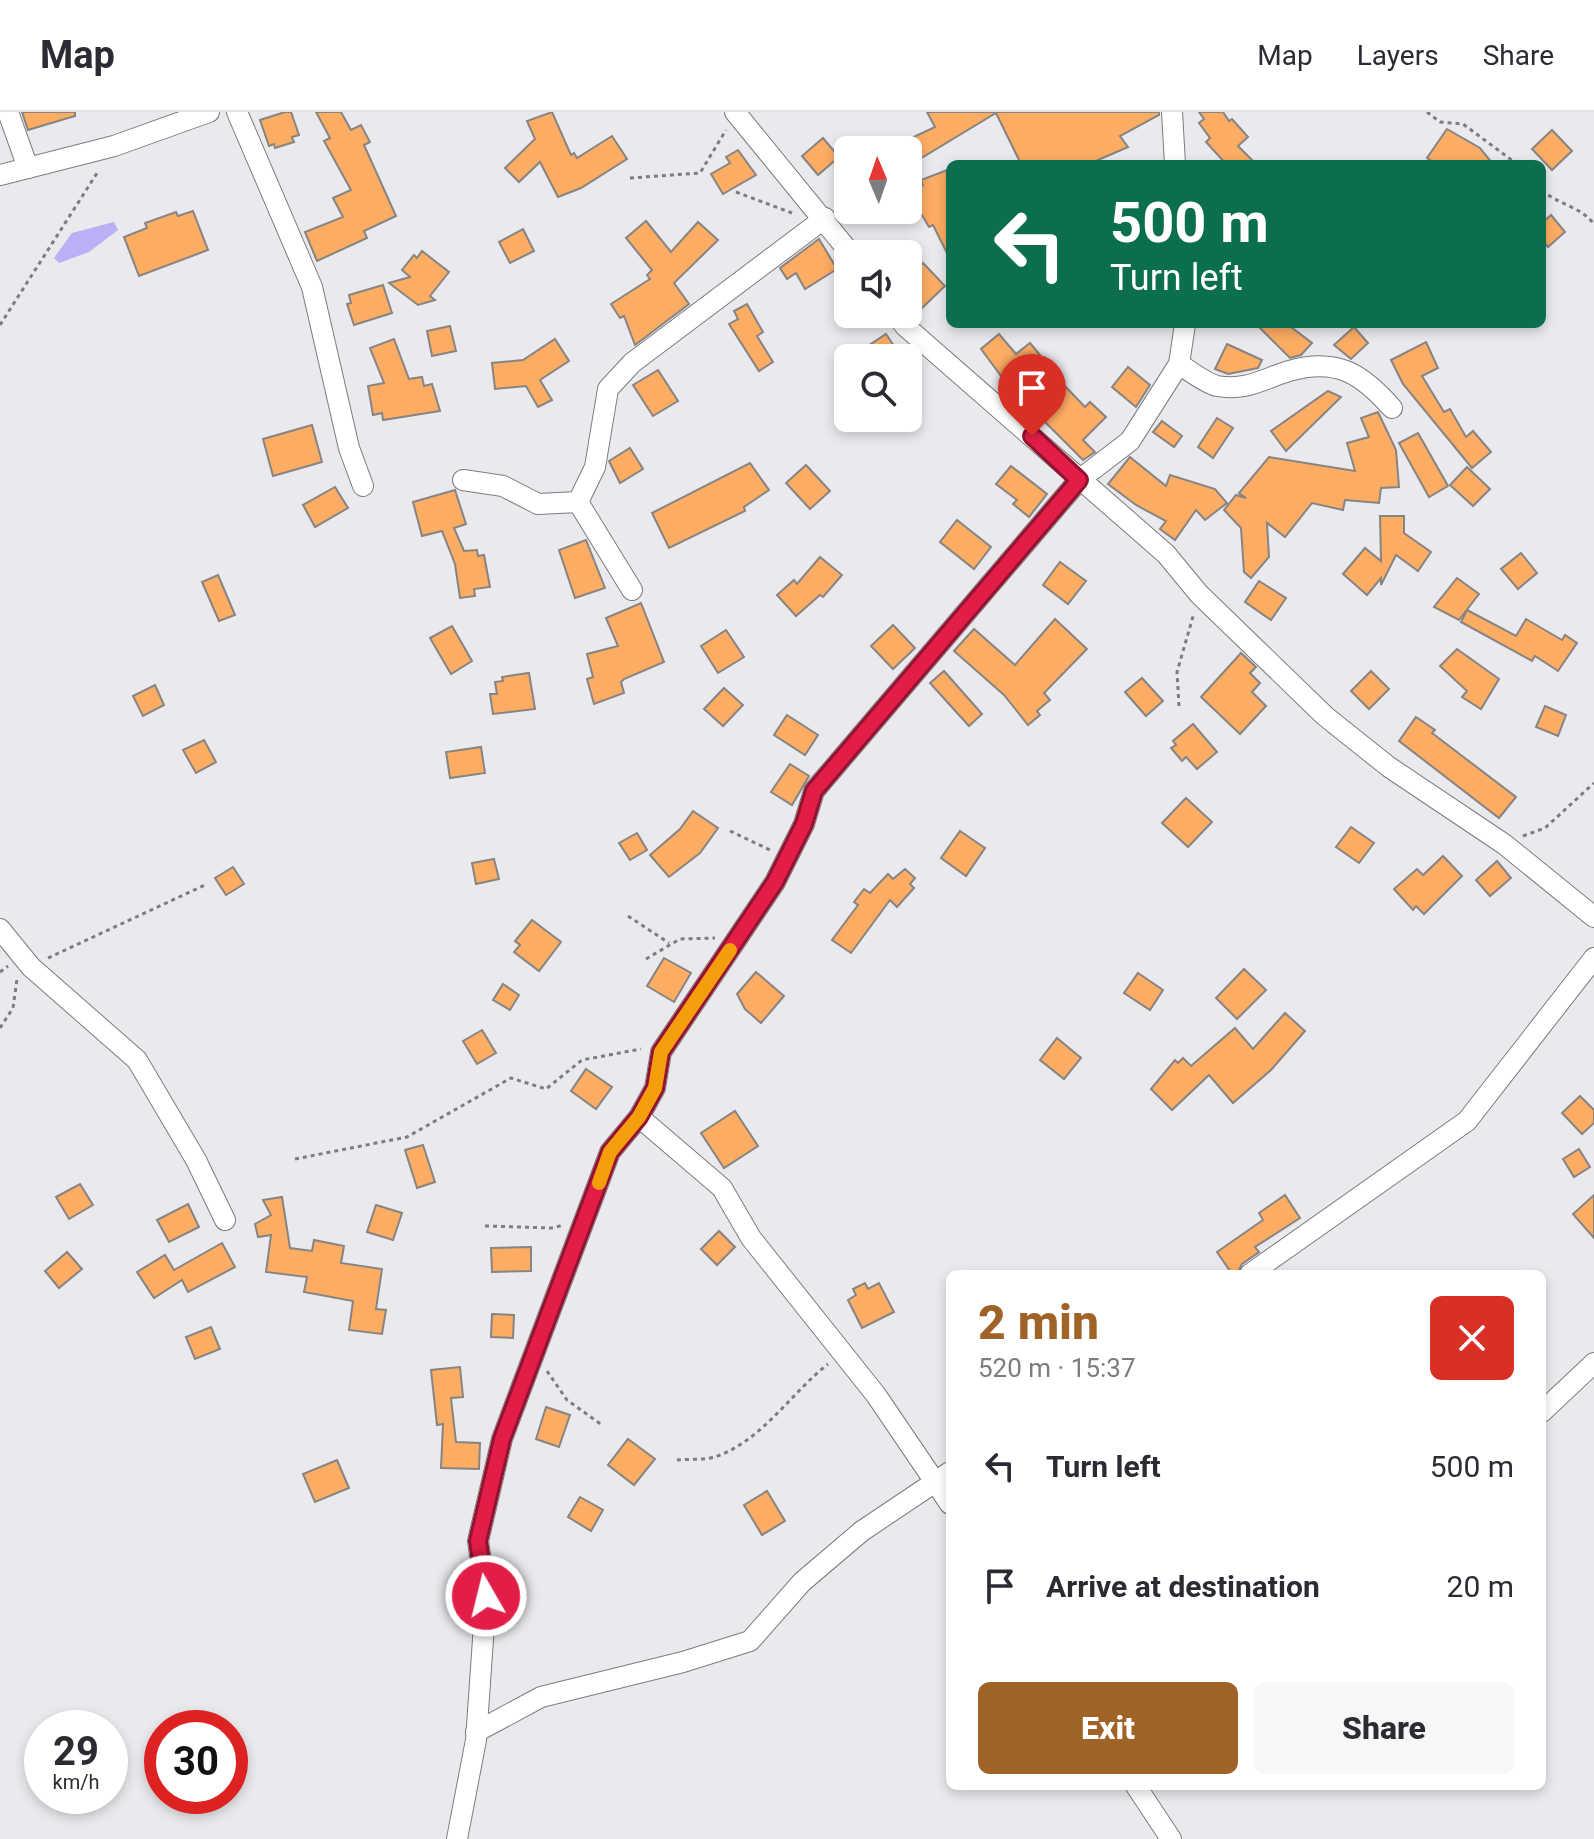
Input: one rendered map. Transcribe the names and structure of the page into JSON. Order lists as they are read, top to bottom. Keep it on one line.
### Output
{"north":"top","page":{"header":"Map","nav":["Map","Layers","Share"],"turn":["500 m","Turn left"],"heading":["2 min","520 m · 15:37"],"list":[{"name":"Turn left","value":"500 m"},{"name":"Arrive at destination","value":"20 m"}],"buttons":["Exit","Share"],"speed":"29 km/h","limit":"30"}}
